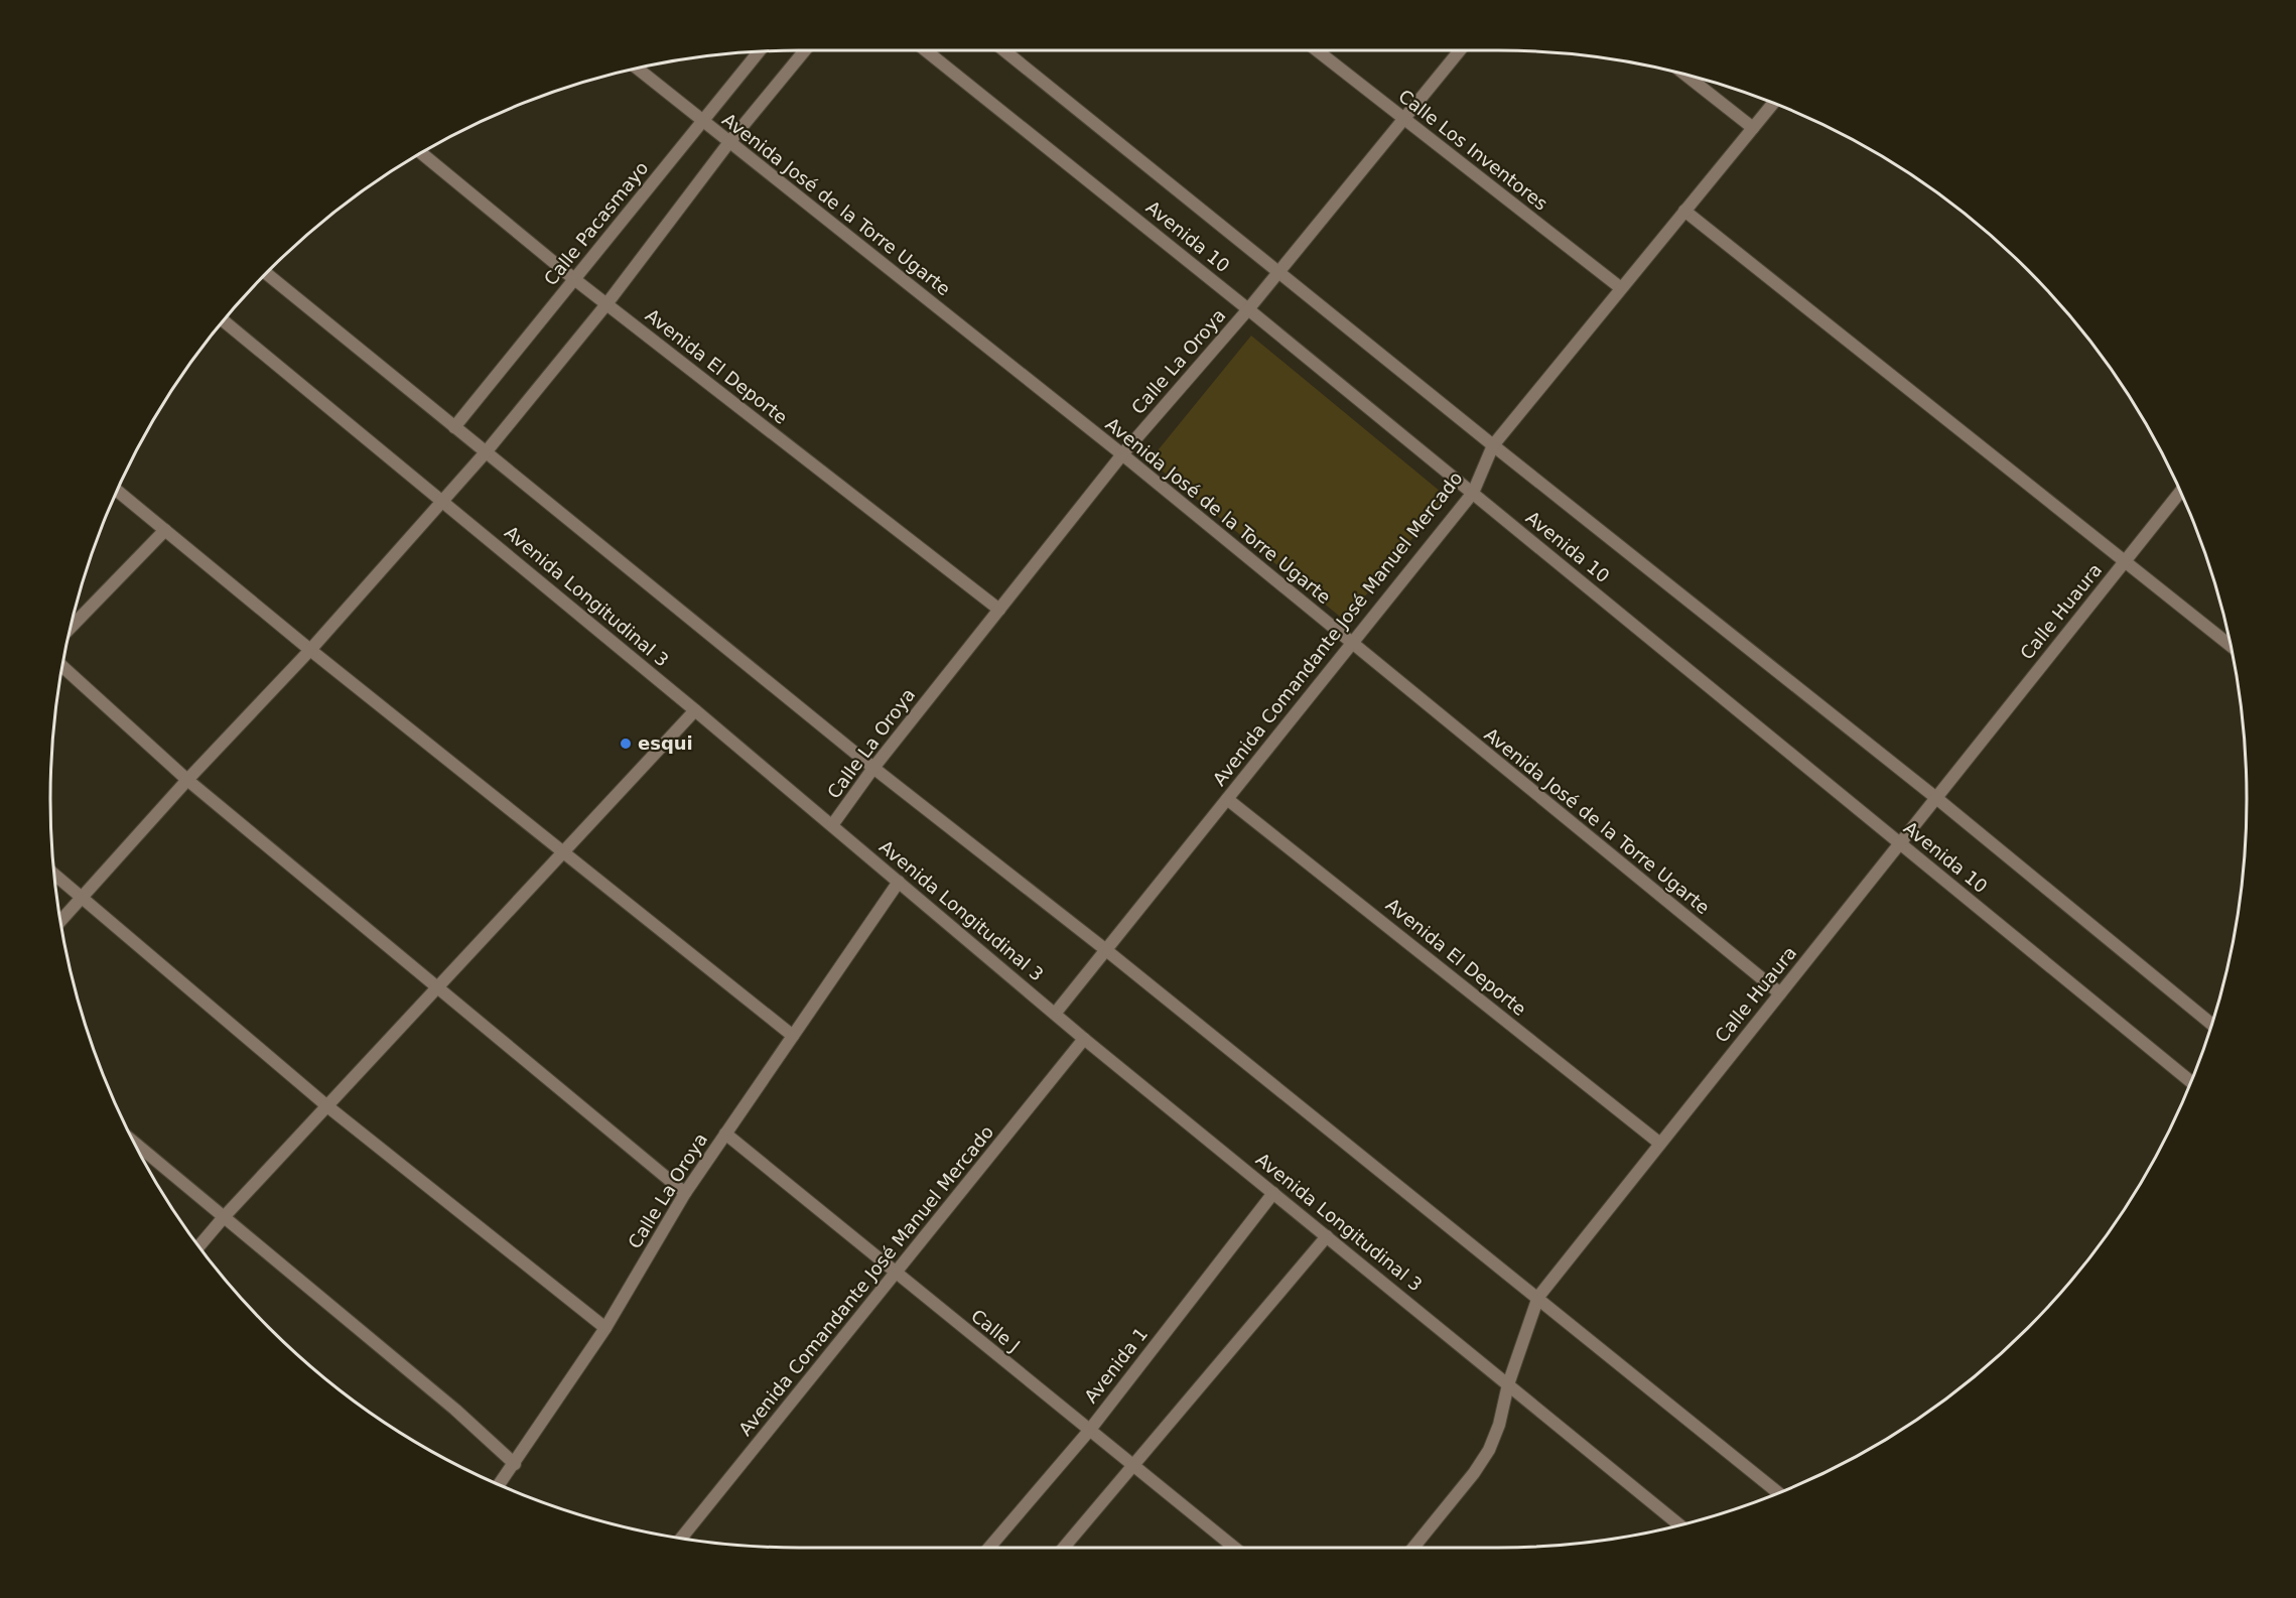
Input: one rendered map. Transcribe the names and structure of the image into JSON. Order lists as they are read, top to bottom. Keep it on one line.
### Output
{"streets":{"street":["Calle Los Inventores","Avenida José de la Torre Ugarte","Calle Pacasmayo","Avenida 10","Calle La Oroya","Avenida El Deporte","Avenida Longitudinal 3","Calle Huaura","Avenida Comandante José Manuel Mercado","Calle J","Avenida 1"]},"crossings":[["Calle Los Inventores","Calle La Oroya"],["Calle Los Inventores","Avenida Comandante José Manuel Mercado"],["Avenida José de la Torre Ugarte","Calle Pacasmayo"],["Avenida José de la Torre Ugarte","Calle La Oroya"],["Avenida José de la Torre Ugarte","Calle Huaura"],["Avenida José de la Torre Ugarte","Avenida Comandante José Manuel Mercado"],["Calle Pacasmayo","Avenida El Deporte"],["Avenida 10","Calle La Oroya"],["Avenida 10","Calle Huaura"],["Avenida 10","Avenida Comandante José Manuel Mercado"],["Calle La Oroya","Avenida El Deporte"],["Calle La Oroya","Avenida Longitudinal 3"],["Calle La Oroya","Calle J"],["Avenida El Deporte","Calle Huaura"],["Avenida El Deporte","Avenida Comandante José Manuel Mercado"],["Avenida Longitudinal 3","Calle Huaura"],["Avenida Longitudinal 3","Avenida Comandante José Manuel Mercado"],["Avenida Longitudinal 3","Avenida 1"],["Avenida Comandante José Manuel Mercado","Calle J"],["Calle J","Avenida 1"]],"places":["esqui"]}
